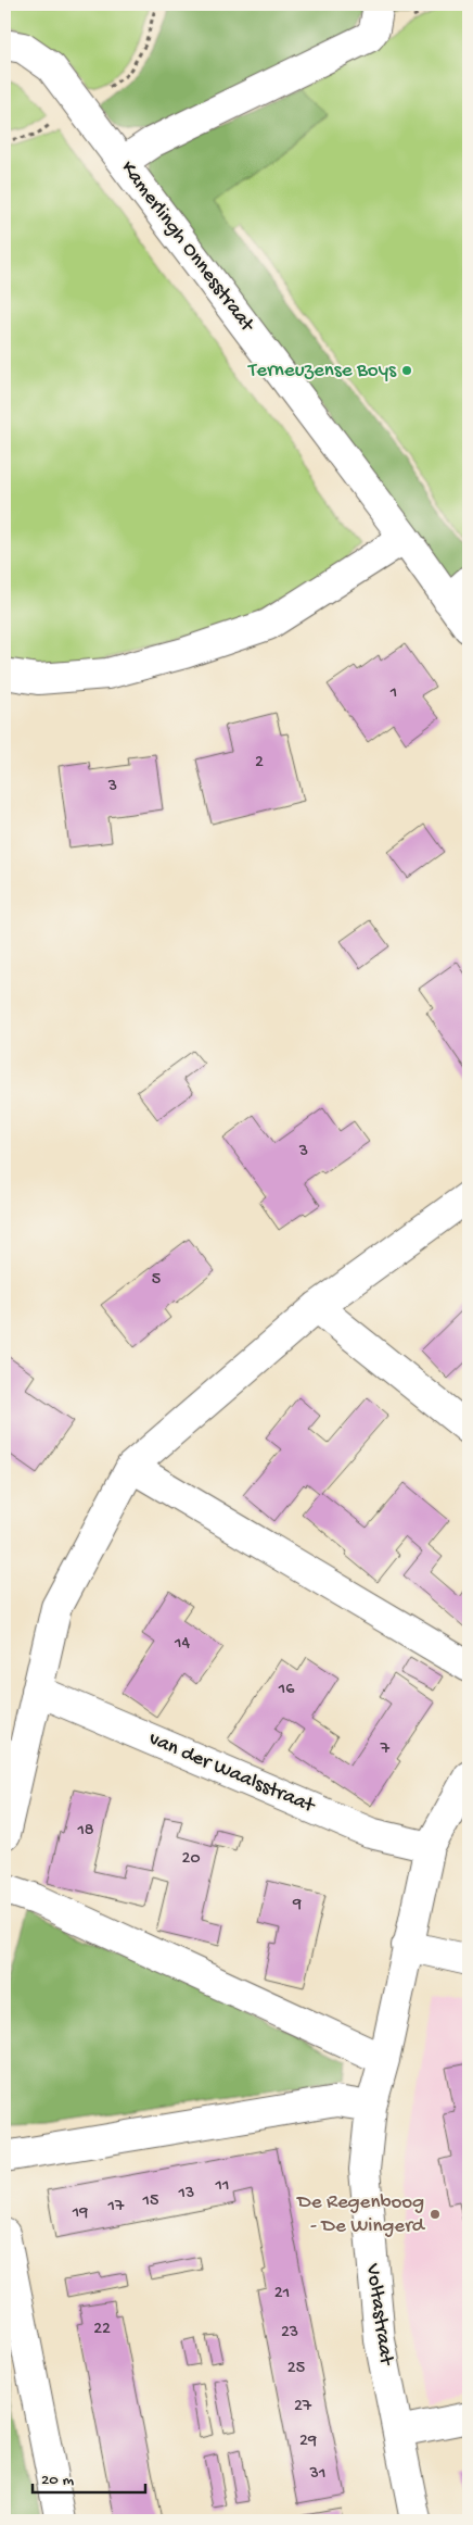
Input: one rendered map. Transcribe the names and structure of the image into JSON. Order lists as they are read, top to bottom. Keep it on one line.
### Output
{"streets":{"street":["Kamerlingh Onnesstraat","van der Waalsstraat","Voltastraat"]},"crossings":[["van der Waalsstraat","Voltastraat"]],"places":["Terneuzense Boys","De Regenboog - De Wingerd"],"house_numbers":["1","2","3","3","5","14","16","7","18","20","9","11","13","15","17","19","21","22","23","25","27","29","31"],"scale_bar":"20 m"}
